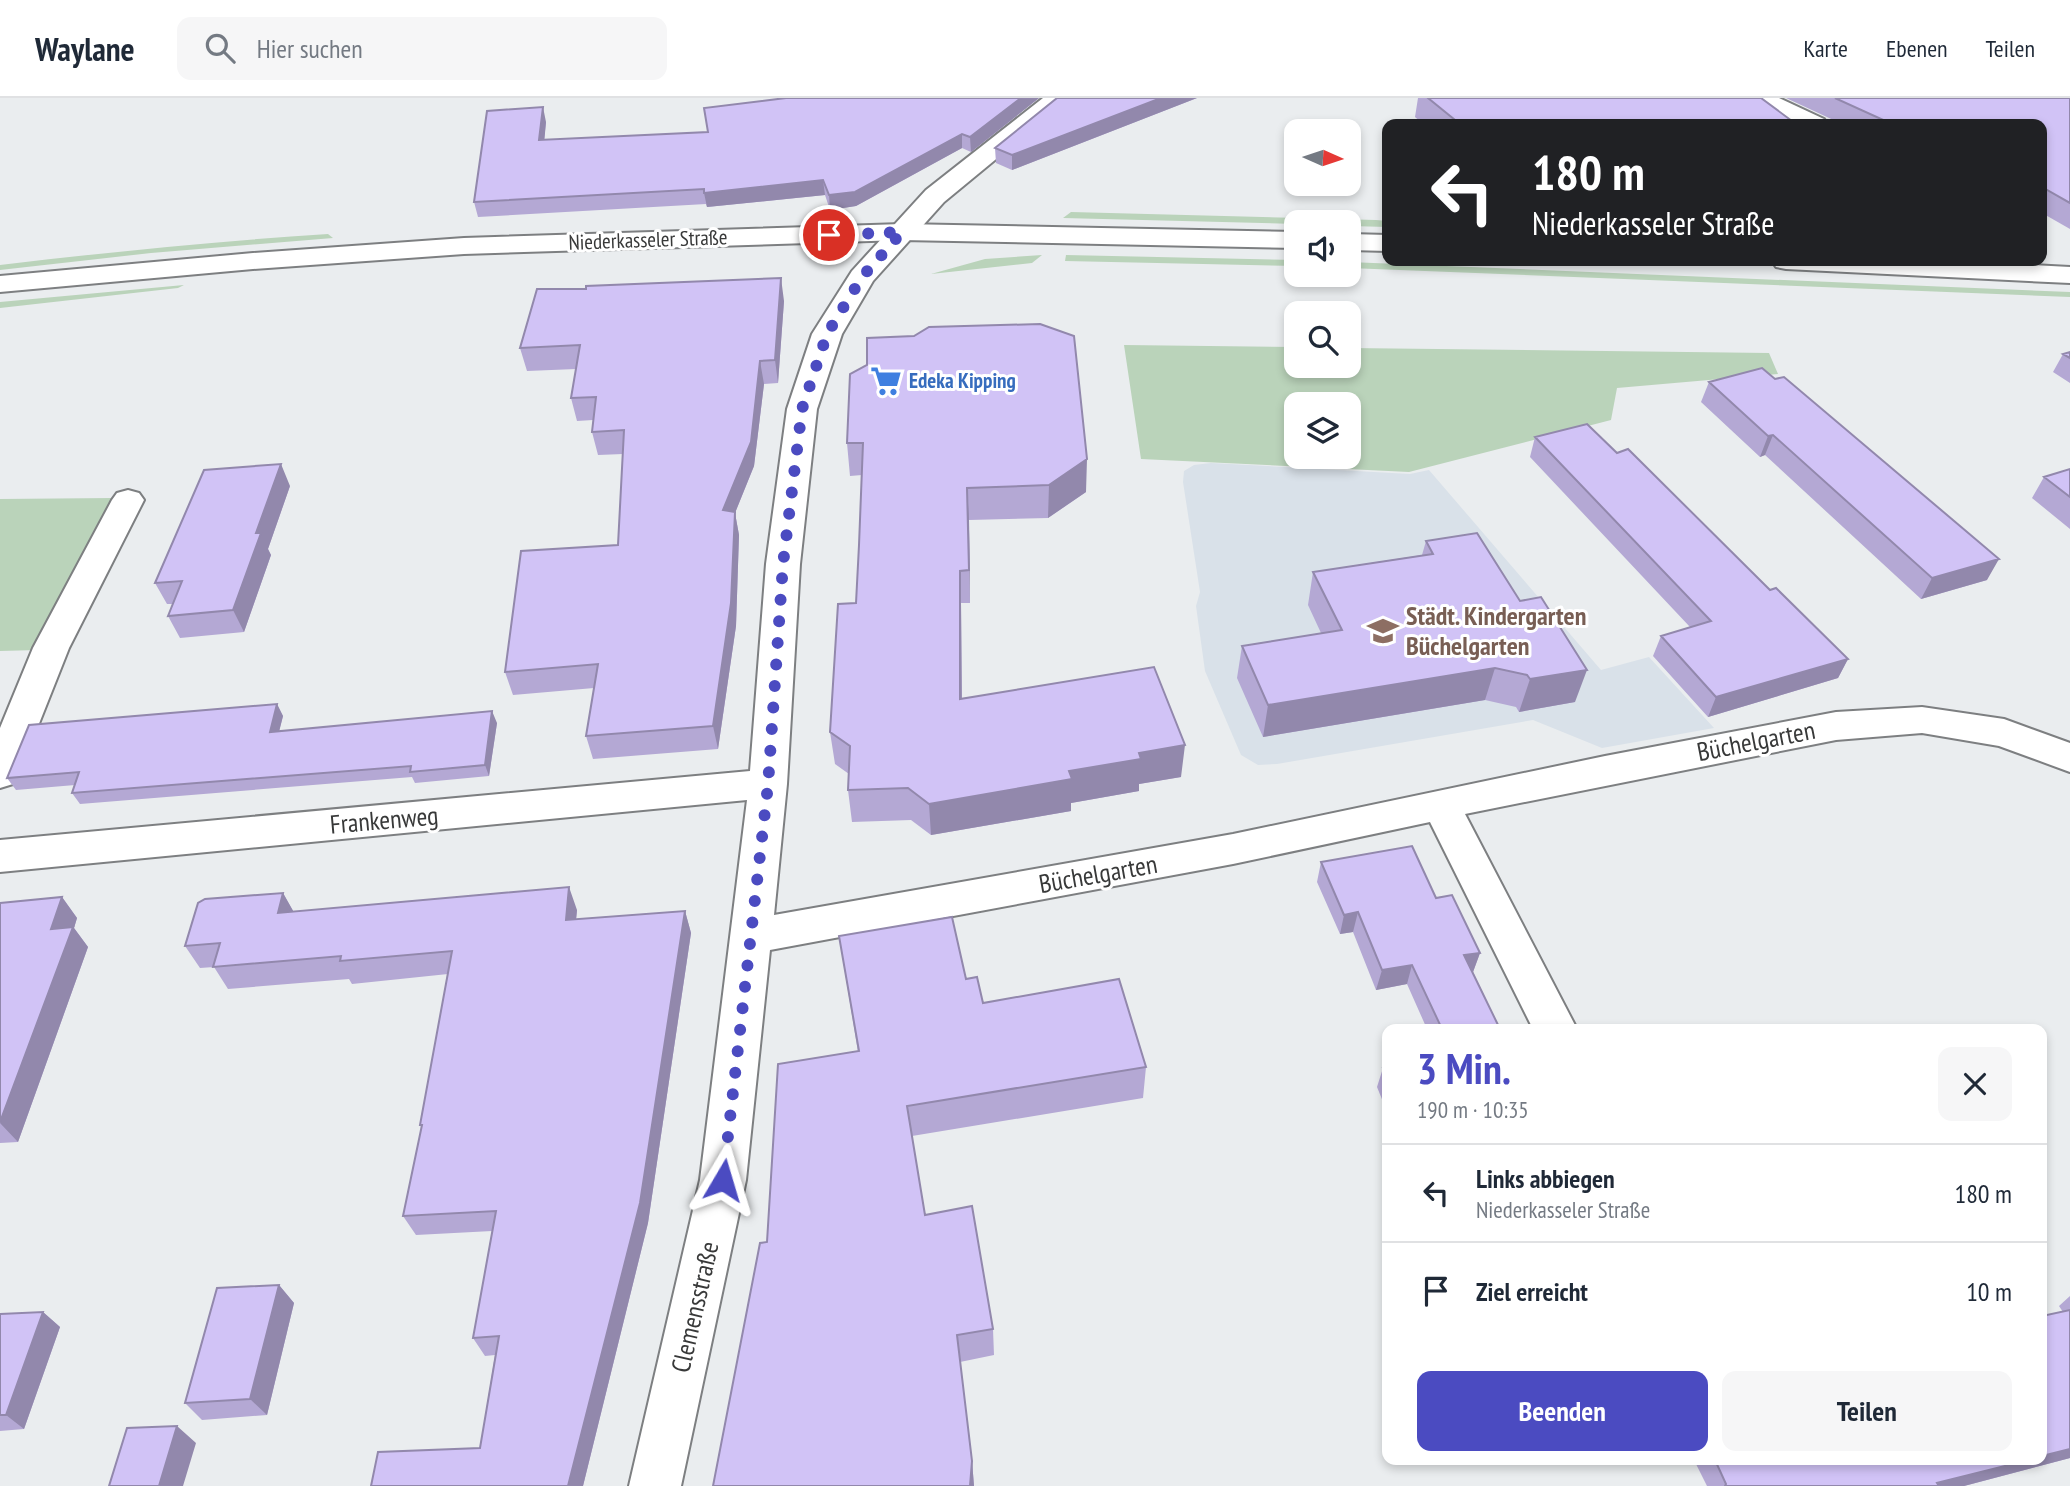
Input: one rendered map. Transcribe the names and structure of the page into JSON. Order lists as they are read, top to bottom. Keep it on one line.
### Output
{"streets":{"street":["Niederkasseler Straße","Büchelgarten","Frankenweg","Clemensstraße"]},"crossings":[["Niederkasseler Straße","Clemensstraße"],["Büchelgarten","Clemensstraße"],["Frankenweg","Clemensstraße"]],"places":{"supermarket":["Edeka Kipping"],"school or university":["Städt. Kindergarten Büchelgarten"]},"north":"right","page":{"header":"Waylane","search":"Hier suchen","nav":["Karte","Ebenen","Teilen"],"turn":["180 m","Niederkasseler Straße"],"heading":["3 Min.","190 m · 10:35"],"list":[{"name":"Links abbiegen","note":"Niederkasseler Straße","value":"180 m"},{"name":"Ziel erreicht","value":"10 m"}],"buttons":["Beenden","Teilen"]}}
